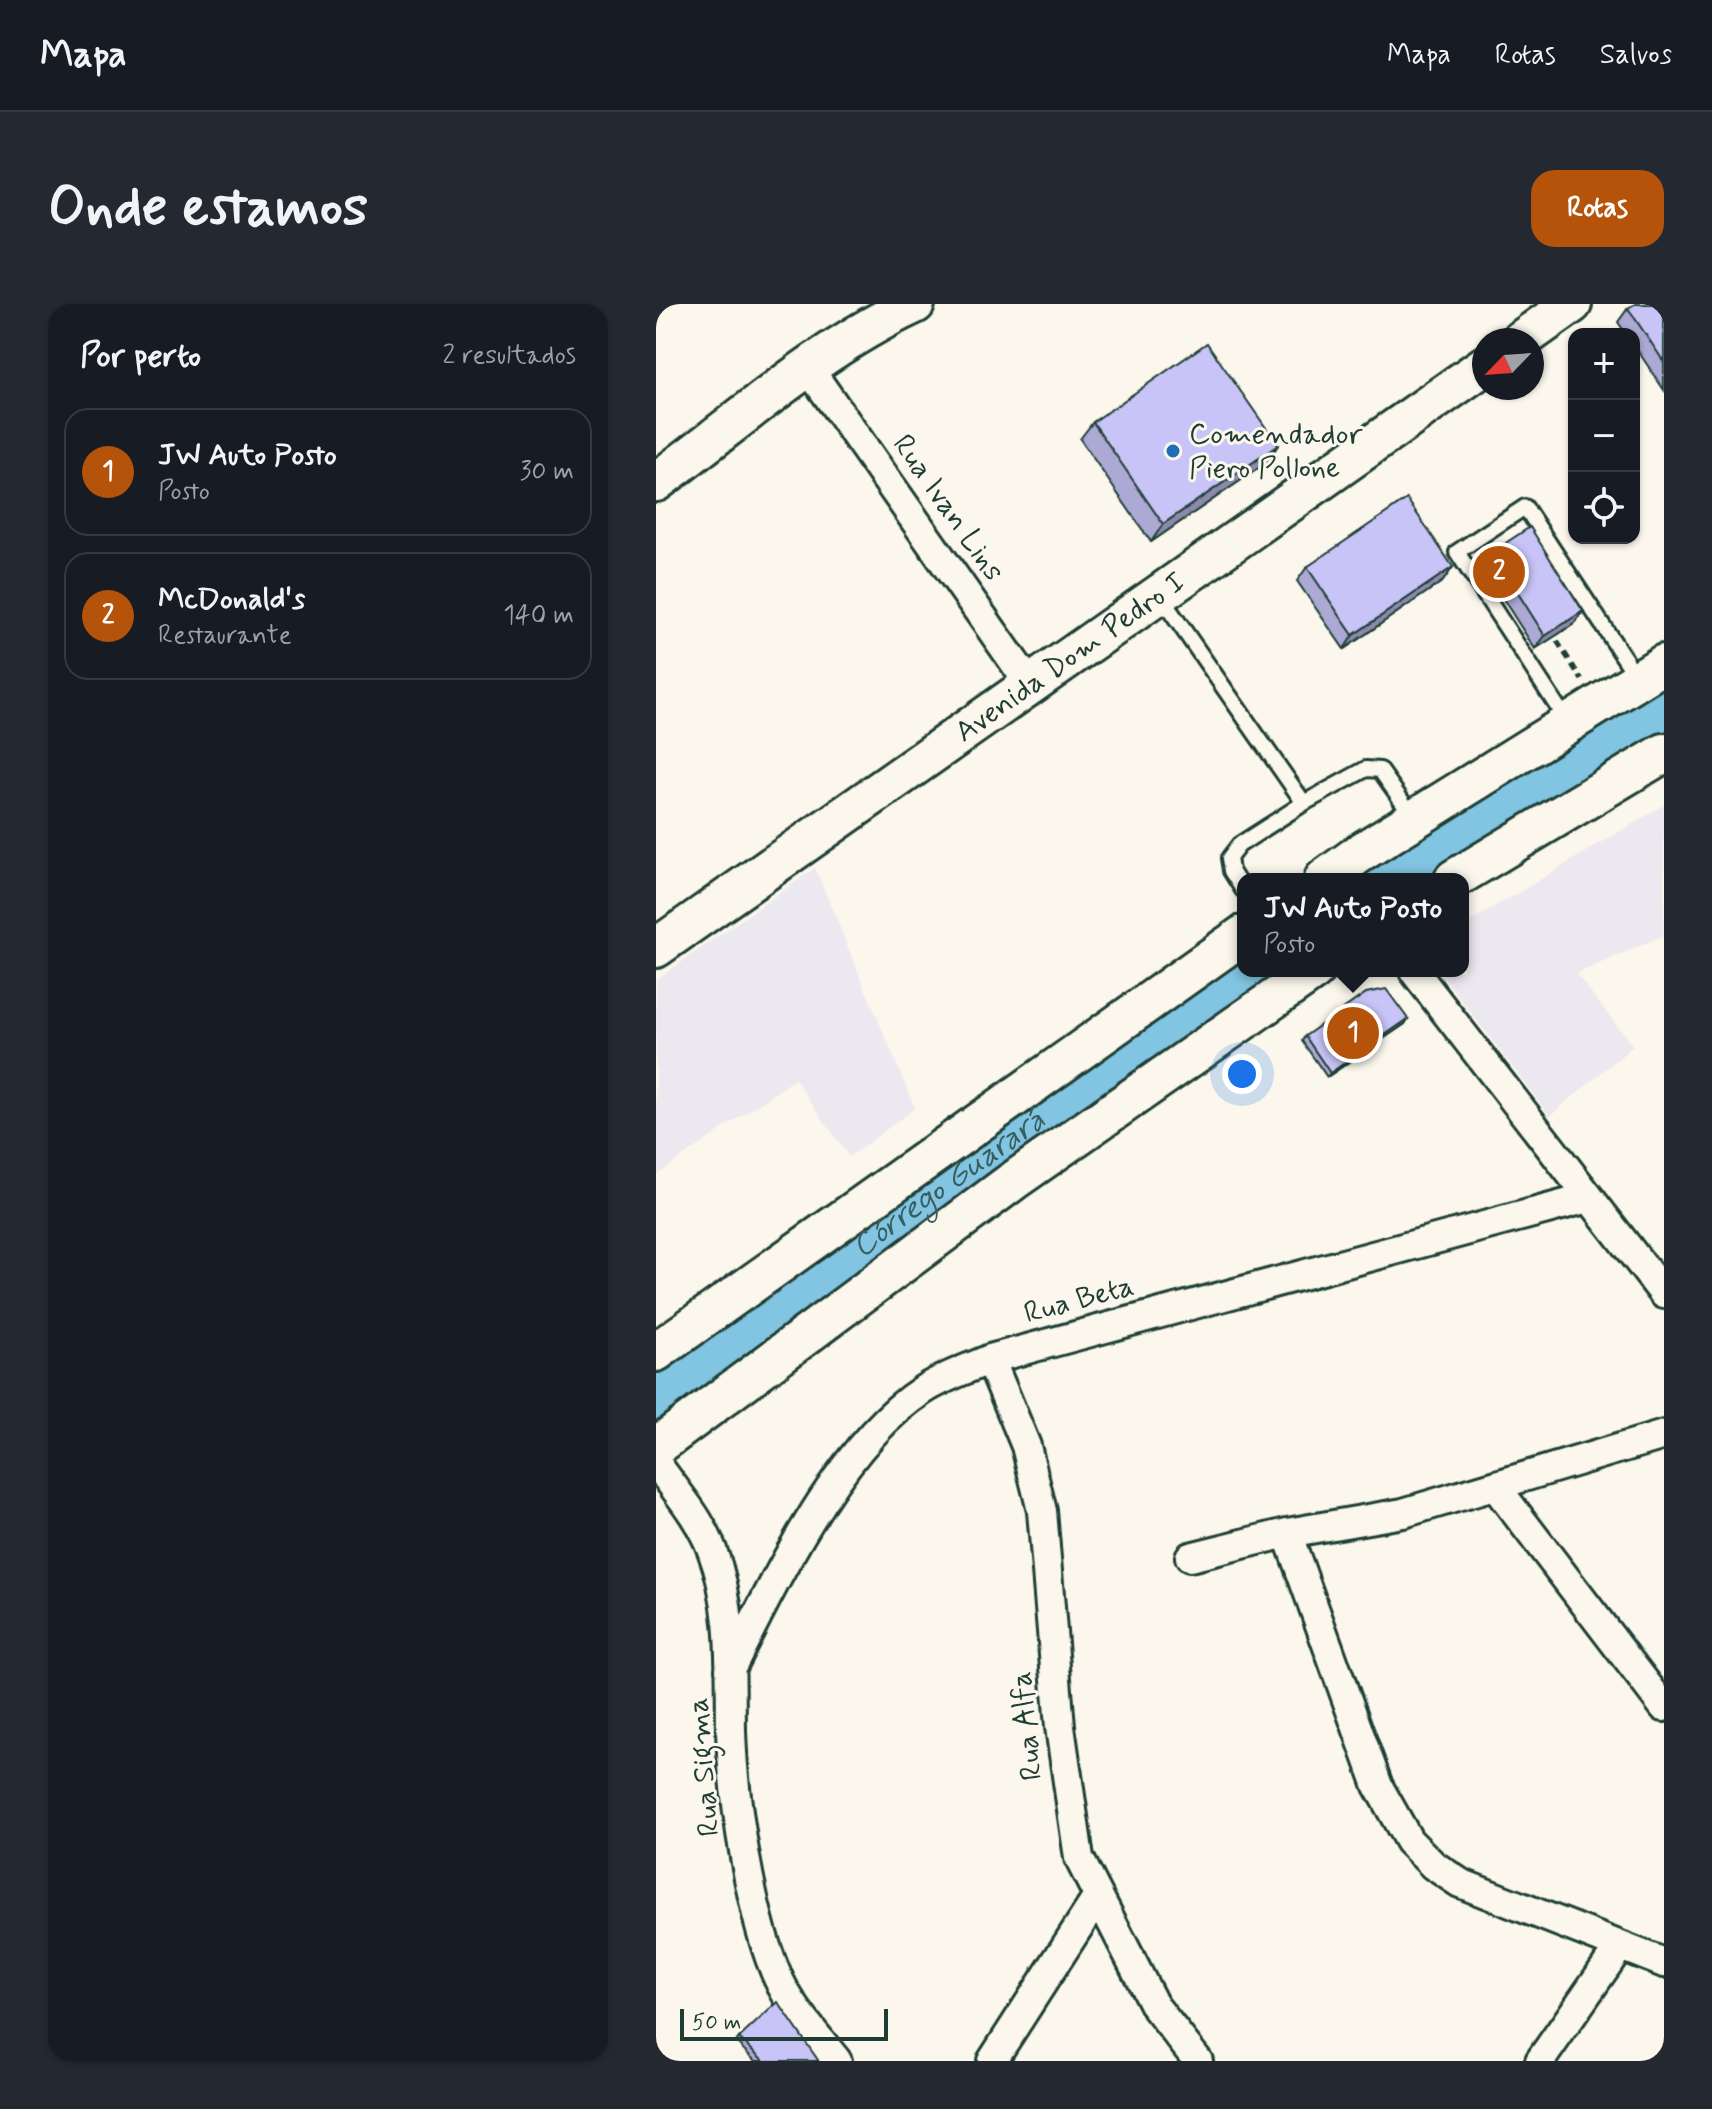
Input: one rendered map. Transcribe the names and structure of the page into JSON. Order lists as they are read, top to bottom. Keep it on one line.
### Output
{"streets":{"main road":["Avenida Dom Pedro I"],"street":["Rua Ivan Lins","Rua Beta","Rua Alfa","Rua Sigma"]},"crossings":[["Rua Ivan Lins","Avenida Dom Pedro I"],["Rua Beta","Rua Alfa"],["Rua Beta","Rua Sigma"]],"water":["Córrego Guarará"],"places":["Comendador Piero Pollone"],"scale_bar":"50 m","north":"bottom left","page":{"header":"Mapa","nav":["Mapa","Rotas","Salvos"],"buttons":"Rotas","title":"Onde estamos","heading":["Por perto","2 resultados"],"map_buttons":["+","−"],"list":[{"mark":"1","name":"JW Auto Posto","note":"Posto","value":"30 m"},{"mark":"2","name":"McDonald's","note":"Restaurante","value":"140 m"}],"pins":["2","1"],"popup":["JW Auto Posto","Posto"],"scale":"50 m"}}
